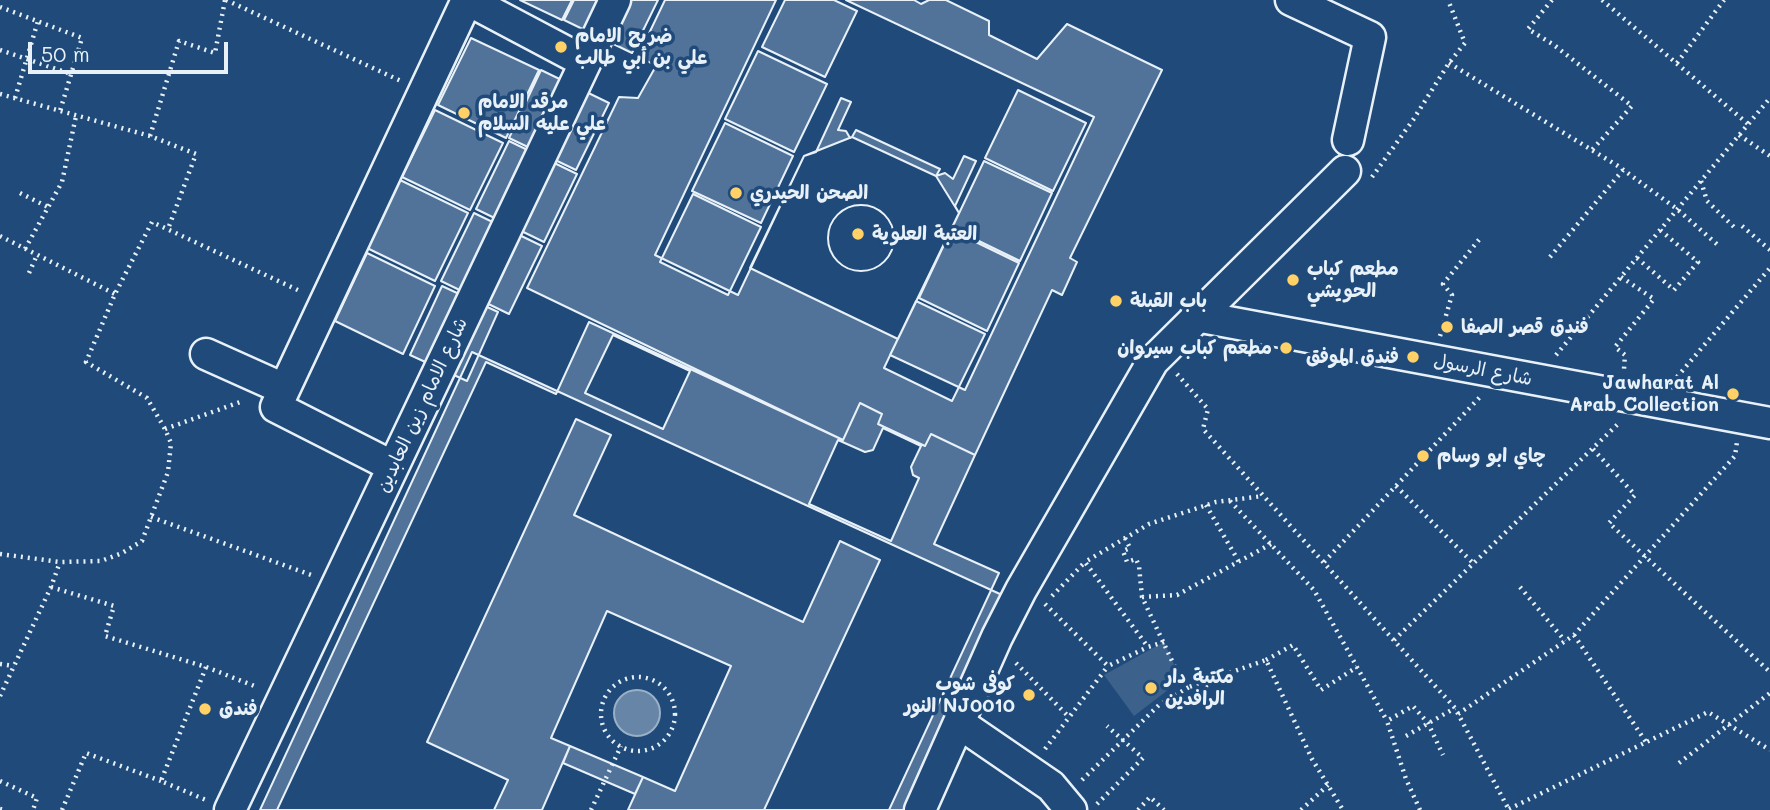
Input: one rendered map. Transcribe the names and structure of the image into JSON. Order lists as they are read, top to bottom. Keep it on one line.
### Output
{"streets":{"street":["شارع الرسول","شارع الامام زين العابدين"]},"places":["ضريح الامام علي بن أبي طالب","مرقد الامام علي عليه السلام","الصحن الحيدري","العتبة العلوية","مطعم كباب الحويشي","باب القبلة","فندق قصر الصفا","مطعم كباب سيروان","فندق الموفق","Jawharat Al Arab Collection","چاي ابو وسام","مكتبة دار الرافدين","کوفی شوب النور NJ0010","فندق"],"scale_bar":"50 m"}
